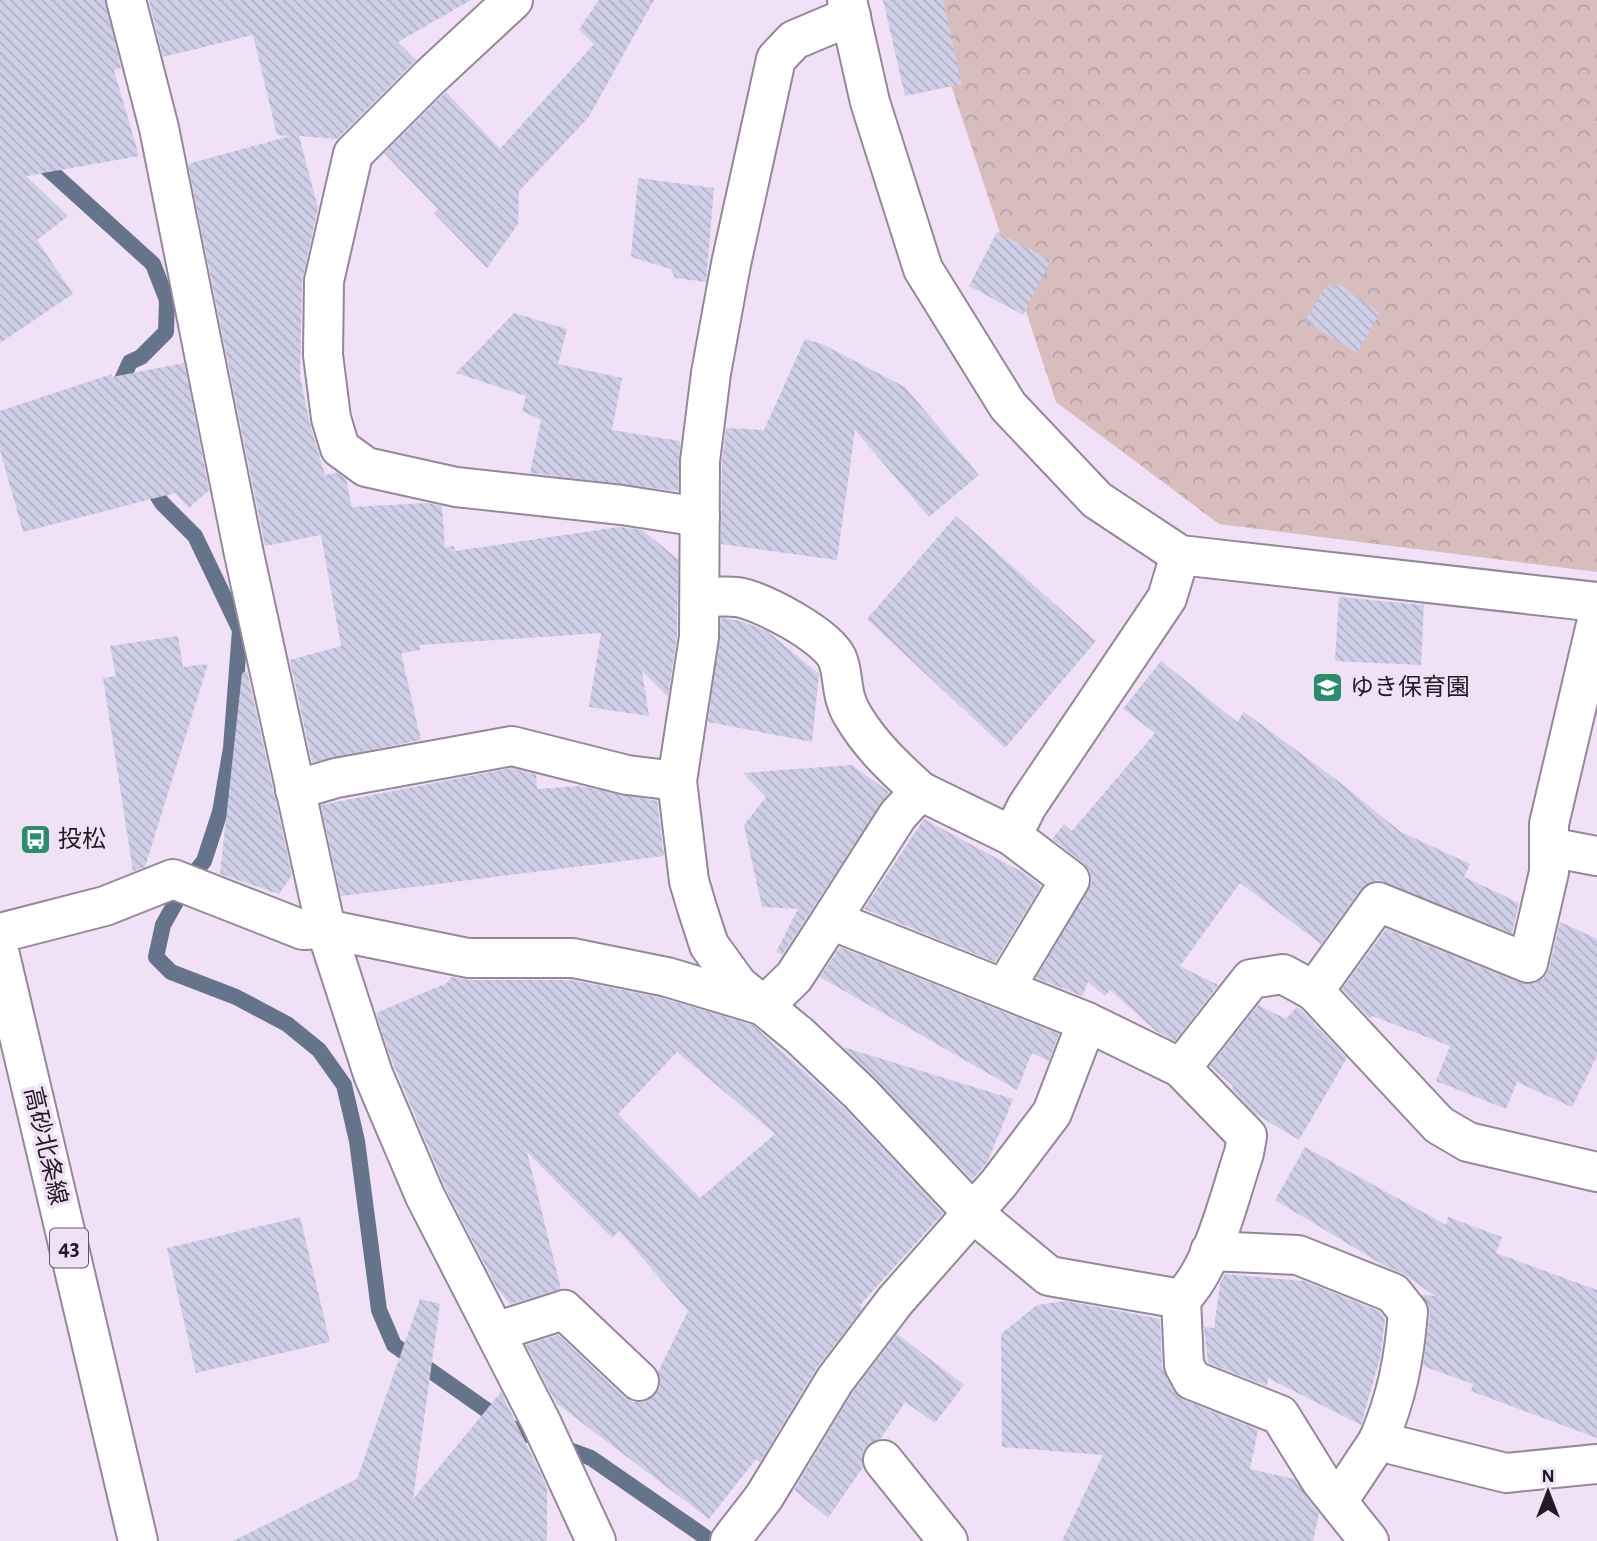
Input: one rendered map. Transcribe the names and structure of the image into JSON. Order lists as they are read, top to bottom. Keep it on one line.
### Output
{"streets":{"street":["高砂北条線","43"]},"places":{"school or university":["ゆき保育園"],"bus stop":["投松"]},"north":"top"}
